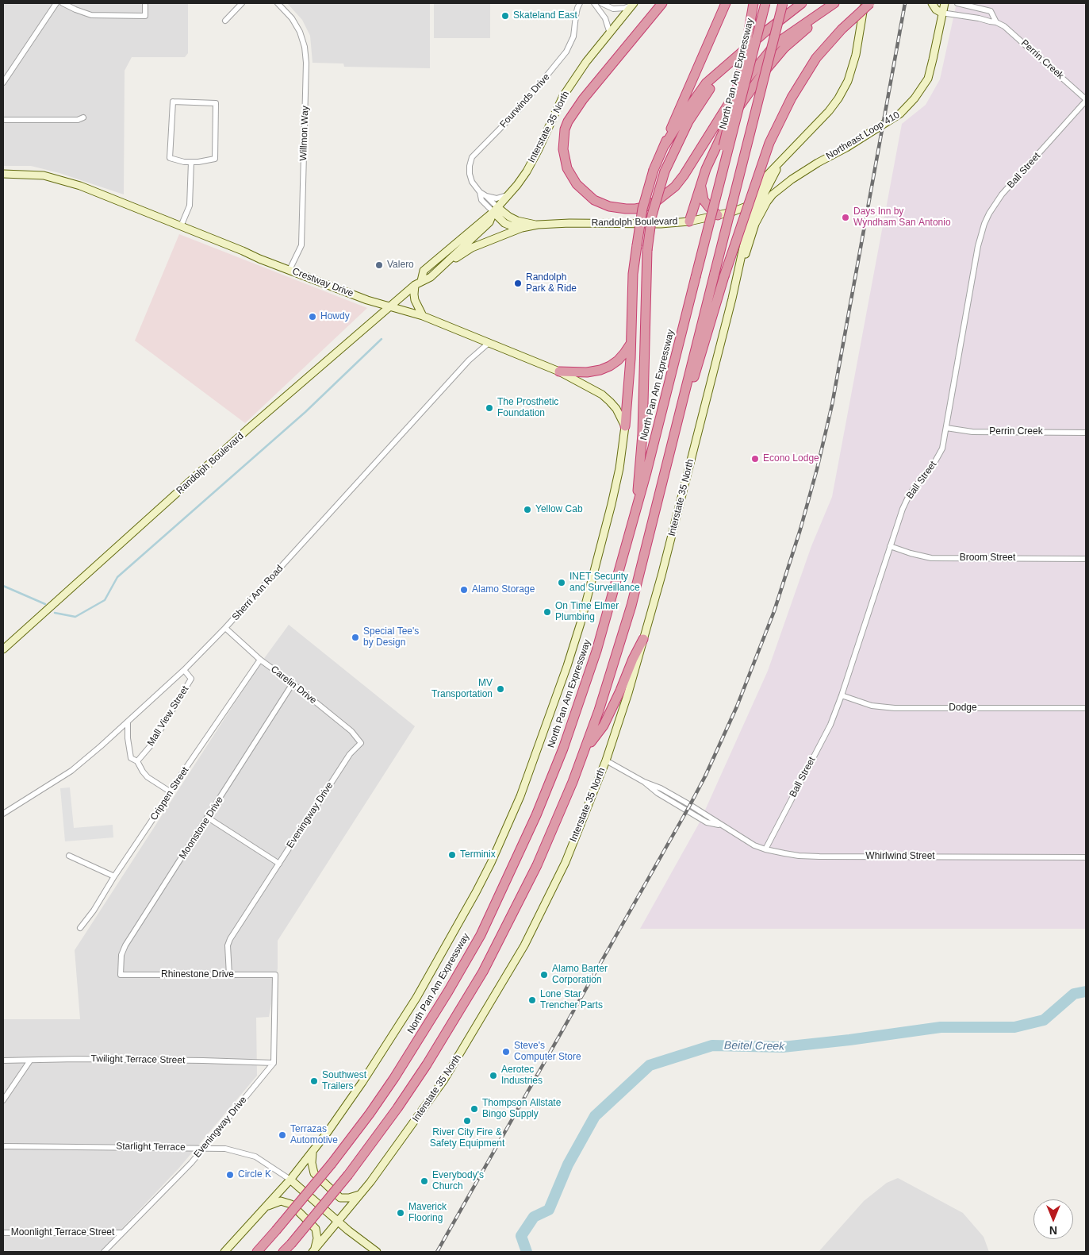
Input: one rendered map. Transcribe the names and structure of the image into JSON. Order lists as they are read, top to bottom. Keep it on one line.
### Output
{"streets":{"highway":["North Pan Am Expressway"],"main road":["Interstate 35 North","Northeast Loop 410","Randolph Boulevard","Crestway Drive"],"street":["Perrin Creek","Fourwinds Drive","Willmon Way","Ball Street","Broom Street","Sherri Ann Road","Carelin Drive","Dodge","Mall View Street","Crippen Street","Eveningway Drive","Moonstone Drive","Whirlwind Street","Rhinestone Drive","Twilight Terrace Street","Starlight Terrace","Moonlight Terrace Street"]},"crossings":[["Perrin Creek","Northeast Loop 410"],["Perrin Creek","Ball Street"],["Fourwinds Drive","Interstate 35 North"],["Fourwinds Drive","Randolph Boulevard"],["Interstate 35 North","Northeast Loop 410"],["Interstate 35 North","Randolph Boulevard"],["Interstate 35 North","Whirlwind Street"],["Willmon Way","Crestway Drive"],["Ball Street","Broom Street"],["Ball Street","Dodge"],["Ball Street","Whirlwind Street"],["Randolph Boulevard","Crestway Drive"],["Crestway Drive","Sherri Ann Road"],["Sherri Ann Road","Carelin Drive"],["Sherri Ann Road","Mall View Street"],["Carelin Drive","Crippen Street"],["Carelin Drive","Eveningway Drive"],["Carelin Drive","Moonstone Drive"],["Eveningway Drive","Rhinestone Drive"],["Eveningway Drive","Twilight Terrace Street"],["Eveningway Drive","Starlight Terrace"],["Eveningway Drive","Moonlight Terrace Street"],["Moonstone Drive","Rhinestone Drive"],["Rhinestone Drive","Twilight Terrace Street"]],"water":["Beitel Creek"],"places":["Skateland East","Days Inn by Wyndham San Antonio","Valero","Randolph Park & Ride","Howdy","The Prosthetic Foundation","Econo Lodge","Yellow Cab","INET Security and Surveillance","Alamo Storage","On Time Elmer Plumbing","Special Tee's by Design","MV Transportation","Terminix","Alamo Barter Corporation","Lone Star Trencher Parts","Steve's Computer Store","Aerotec Industries","Southwest Trailers","Thompson Allstate Bingo Supply","River City Fire & Safety Equipment","Terrazas Automotive","Circle K","Everybody's Church","Maverick Flooring"],"north":"bottom"}
